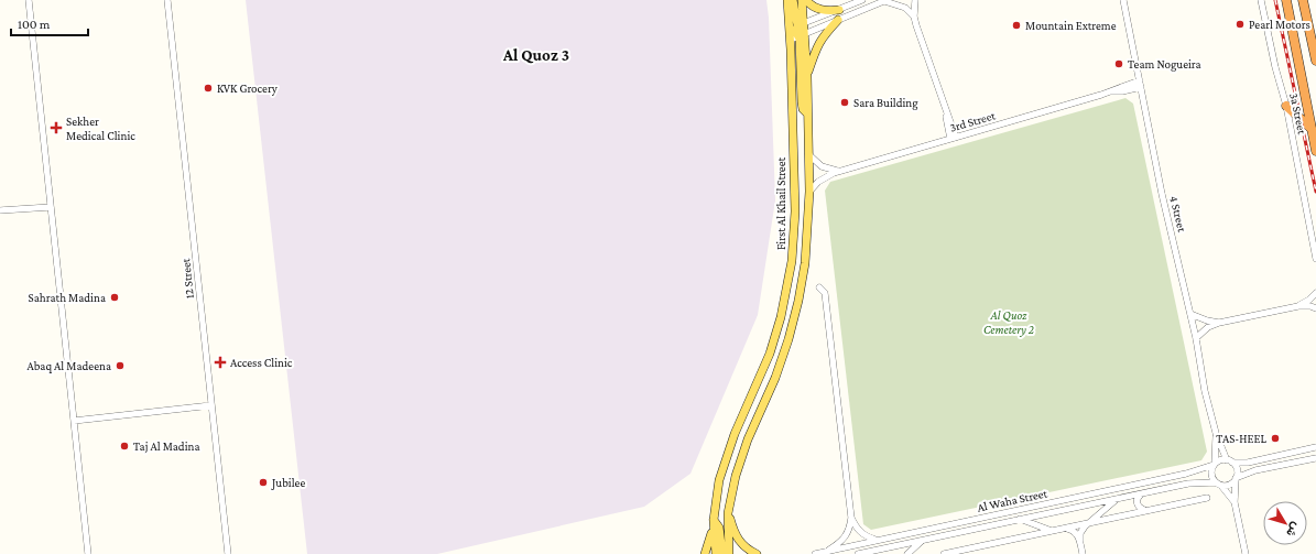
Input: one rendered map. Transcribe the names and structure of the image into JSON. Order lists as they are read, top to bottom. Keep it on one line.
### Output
{"streets":{"main road":["First Al Khail Street"],"street":["3a Street","3rd Street","4 Street","12 Street","Al Waha Street"]},"crossings":[["3rd Street","First Al Khail Street"],["3rd Street","4 Street"],["4 Street","Al Waha Street"]],"districts":["Al Quoz 3"],"parks":["Al Quoz Cemetery 2"],"places":{"other":["Pearl Motors","Mountain Extreme","Team Nogueira","KVK Grocery","Sara Building","Sahrath Madina","Abaq Al Madeena","TAS-HEEL","Taj Al Madina","Jubilee"],"health":["Sekher Medical Clinic","Access Clinic"]},"scale_bar":"100 m","north":"bottom right"}
